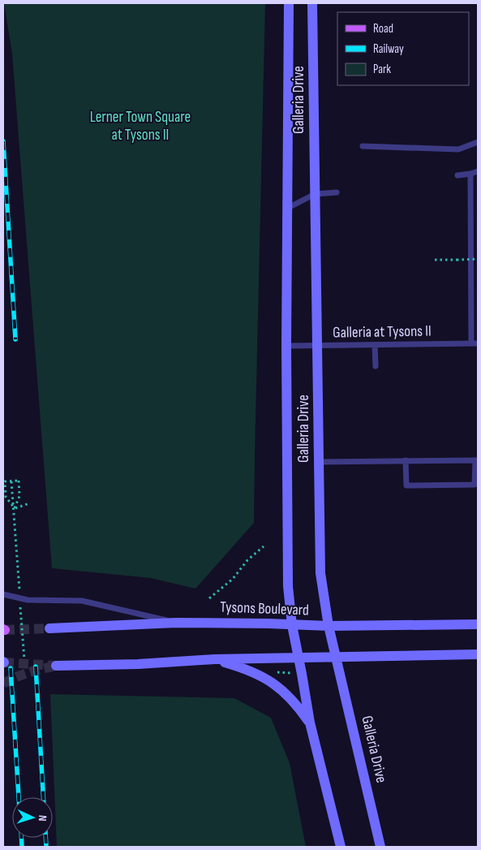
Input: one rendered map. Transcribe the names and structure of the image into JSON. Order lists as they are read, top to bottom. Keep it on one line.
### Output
{"streets":{"street":["Galleria Drive","Tysons Boulevard"],"lane":["Galleria at Tysons II"]},"crossings":[["Galleria Drive","Galleria at Tysons II"],["Galleria Drive","Tysons Boulevard"]],"parks":["Lerner Town Square at Tysons II"],"legend":["Road","Railway","Park"],"north":"right"}
